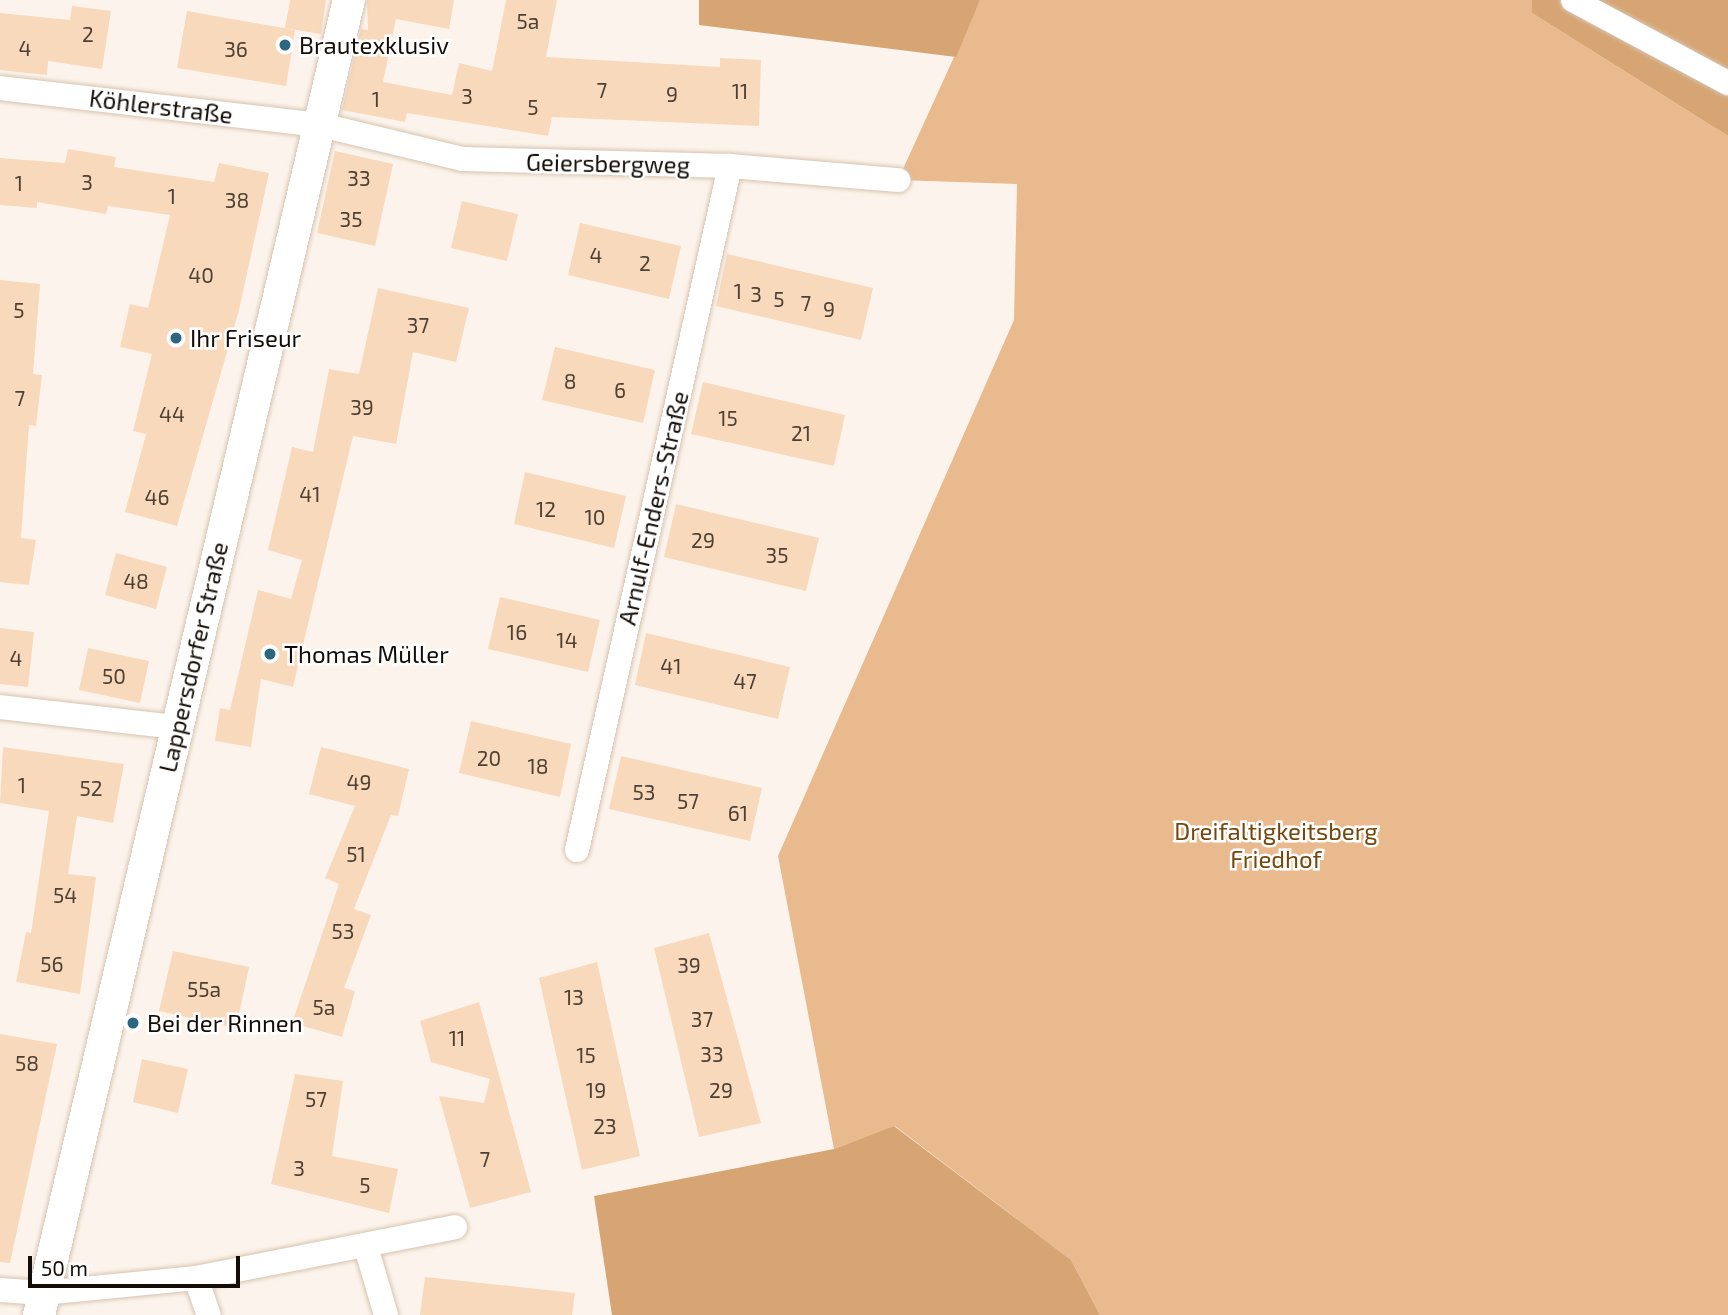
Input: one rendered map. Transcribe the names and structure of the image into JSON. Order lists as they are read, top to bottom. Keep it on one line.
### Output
{"streets":{"street":["Köhlerstraße","Geiersbergweg","Arnulf-Enders-Straße","Lappersdorfer Straße"]},"crossings":[["Köhlerstraße","Geiersbergweg"],["Köhlerstraße","Lappersdorfer Straße"],["Geiersbergweg","Arnulf-Enders-Straße"],["Geiersbergweg","Lappersdorfer Straße"]],"parks":["Dreifaltigkeitsberg Friedhof"],"places":["Brautexklusiv","Ihr Friseur","Thomas Müller","Bei der Rinnen"],"house_numbers":["5a","2","4","36","7","11","9","3","1","5","33","3","1","1","38","35","4","2","40","1","3","5","7","9","5","37","8","6","7","39","44","15","21","41","46","12","10","29","35","48","16","14","4","41","50","47","20","18","49","1","52","53","57","61","51","54","53","56","39","55a","13","5a","37","11","33","15","58","19","29","57","23","7","3","5"],"scale_bar":"50 m"}
